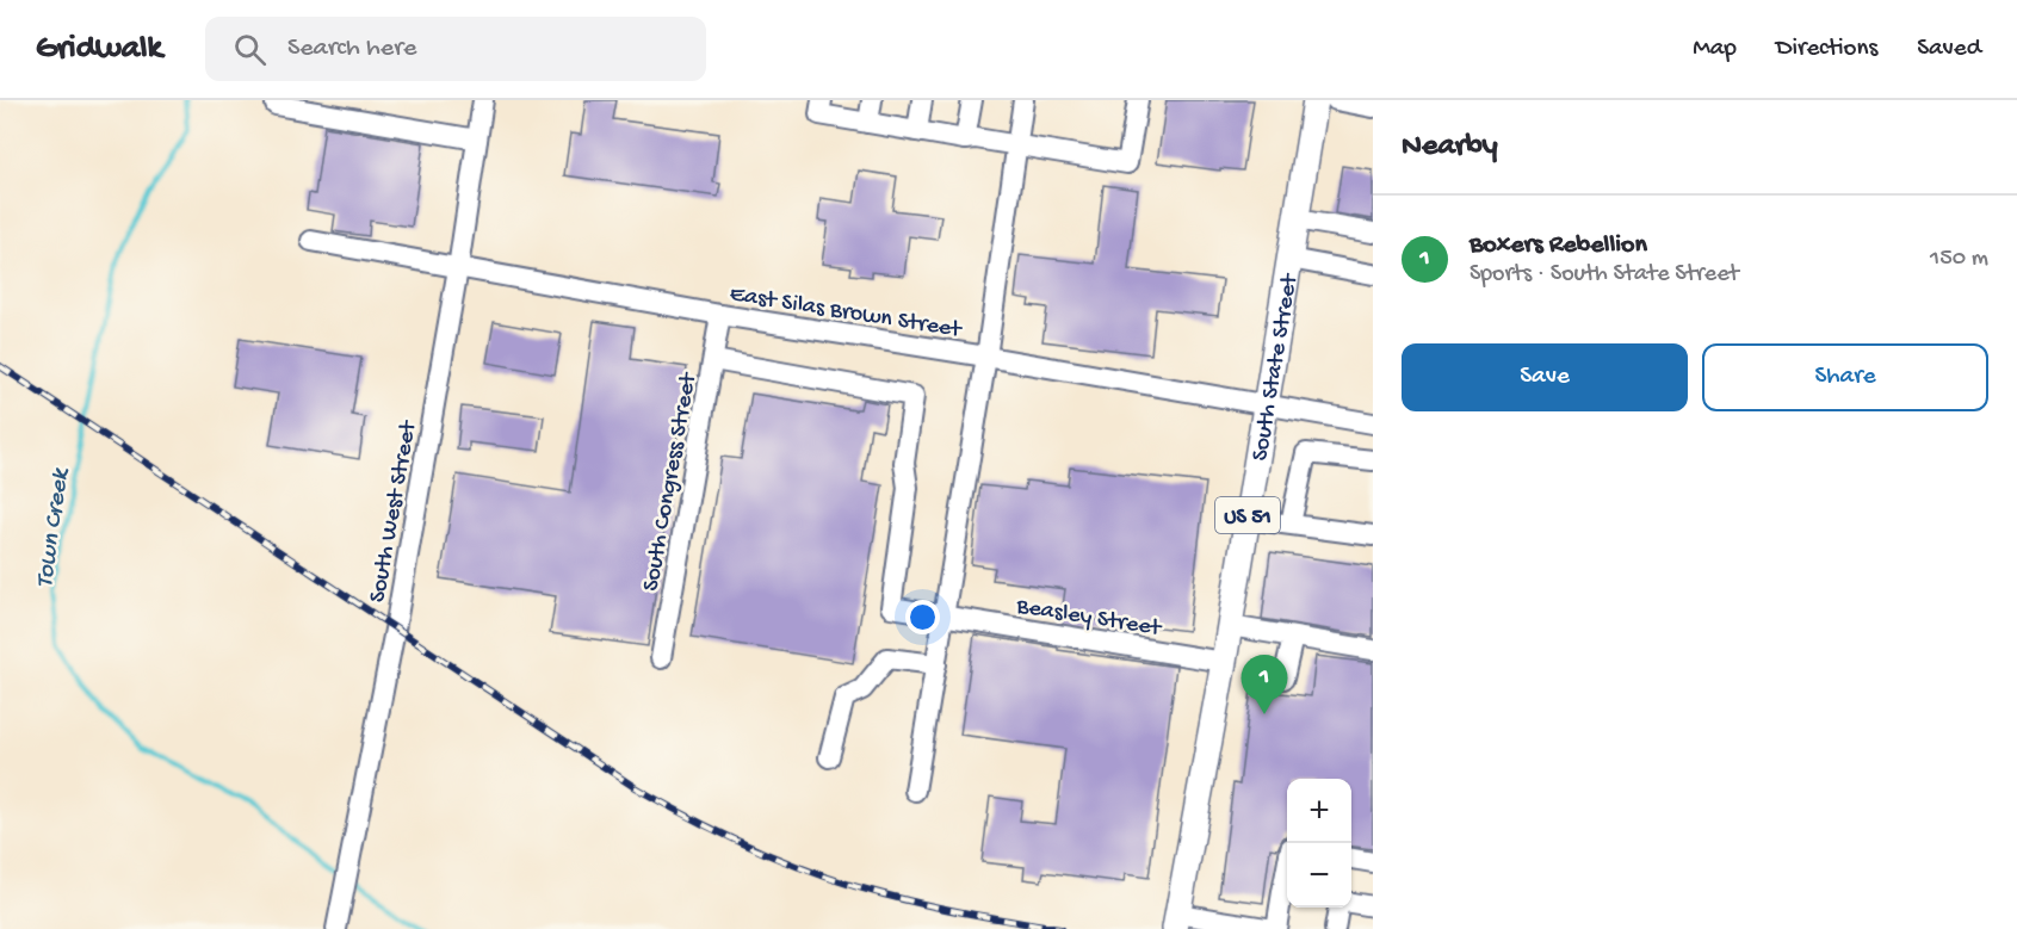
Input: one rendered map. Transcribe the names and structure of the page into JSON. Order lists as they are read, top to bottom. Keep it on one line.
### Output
{"streets":{"main road":["South State Street","US 51"],"street":["East Silas Brown Street","South Congress Street","South West Street","Beasley Street"]},"crossings":[["East Silas Brown Street","South State Street"],["East Silas Brown Street","South Congress Street"],["East Silas Brown Street","South West Street"],["South State Street","Beasley Street"],["South Congress Street","Beasley Street"]],"water":["Town Creek"],"page":{"header":"Gridwalk","search":"Search here","nav":["Map","Directions","Saved"],"heading":"Nearby","list":[{"mark":"1","name":"Boxers Rebellion","note":"Sports · South State Street","value":"150 m"}],"buttons":["Save","Share"],"pins":"1","map_buttons":["+","−"]}}
